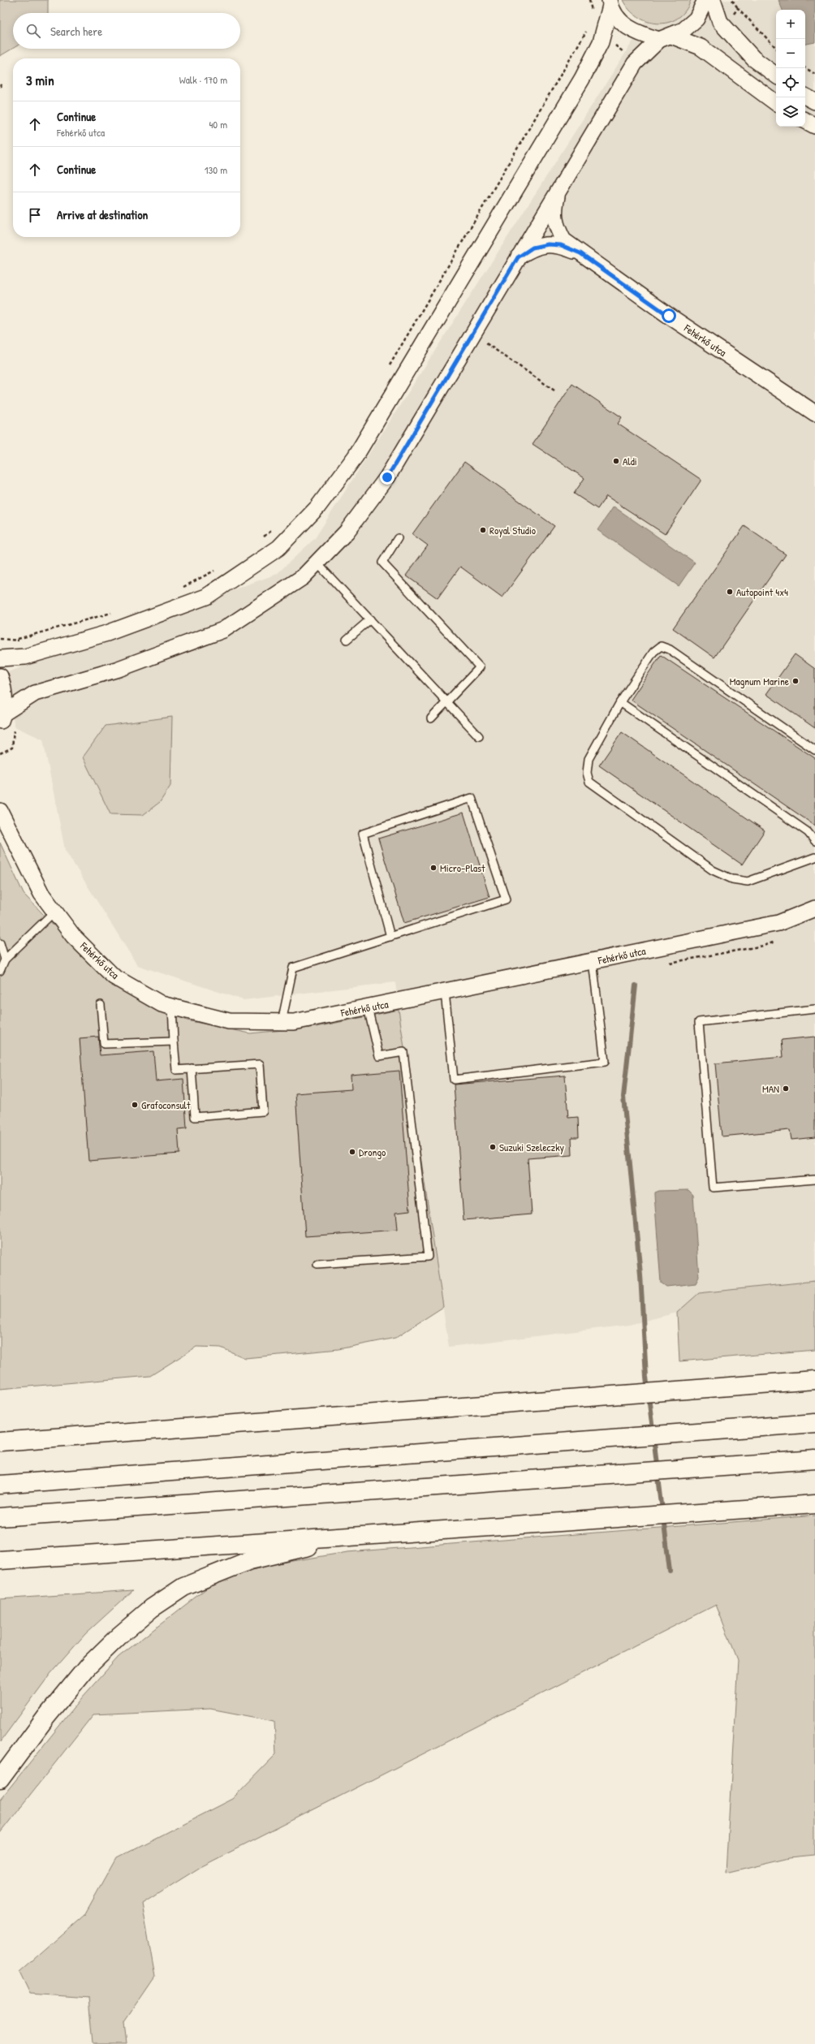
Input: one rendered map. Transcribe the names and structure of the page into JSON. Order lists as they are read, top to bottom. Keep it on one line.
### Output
{"streets":{"street":["Fehérkő utca"]},"places":["Aldi","Royal Studio","Autopoint 4x4","Magnum Marine","Micro-Plast","MAN","Grafoconsult","Suzuki Szeleczky","Drongo"],"page":{"map_buttons":["+","−"],"search":"Search here","heading":["3 min","Walk · 170 m"],"list":[["Continue","Fehérkő utca","40 m"],["Continue","130 m"],"Arrive at destination"]}}
